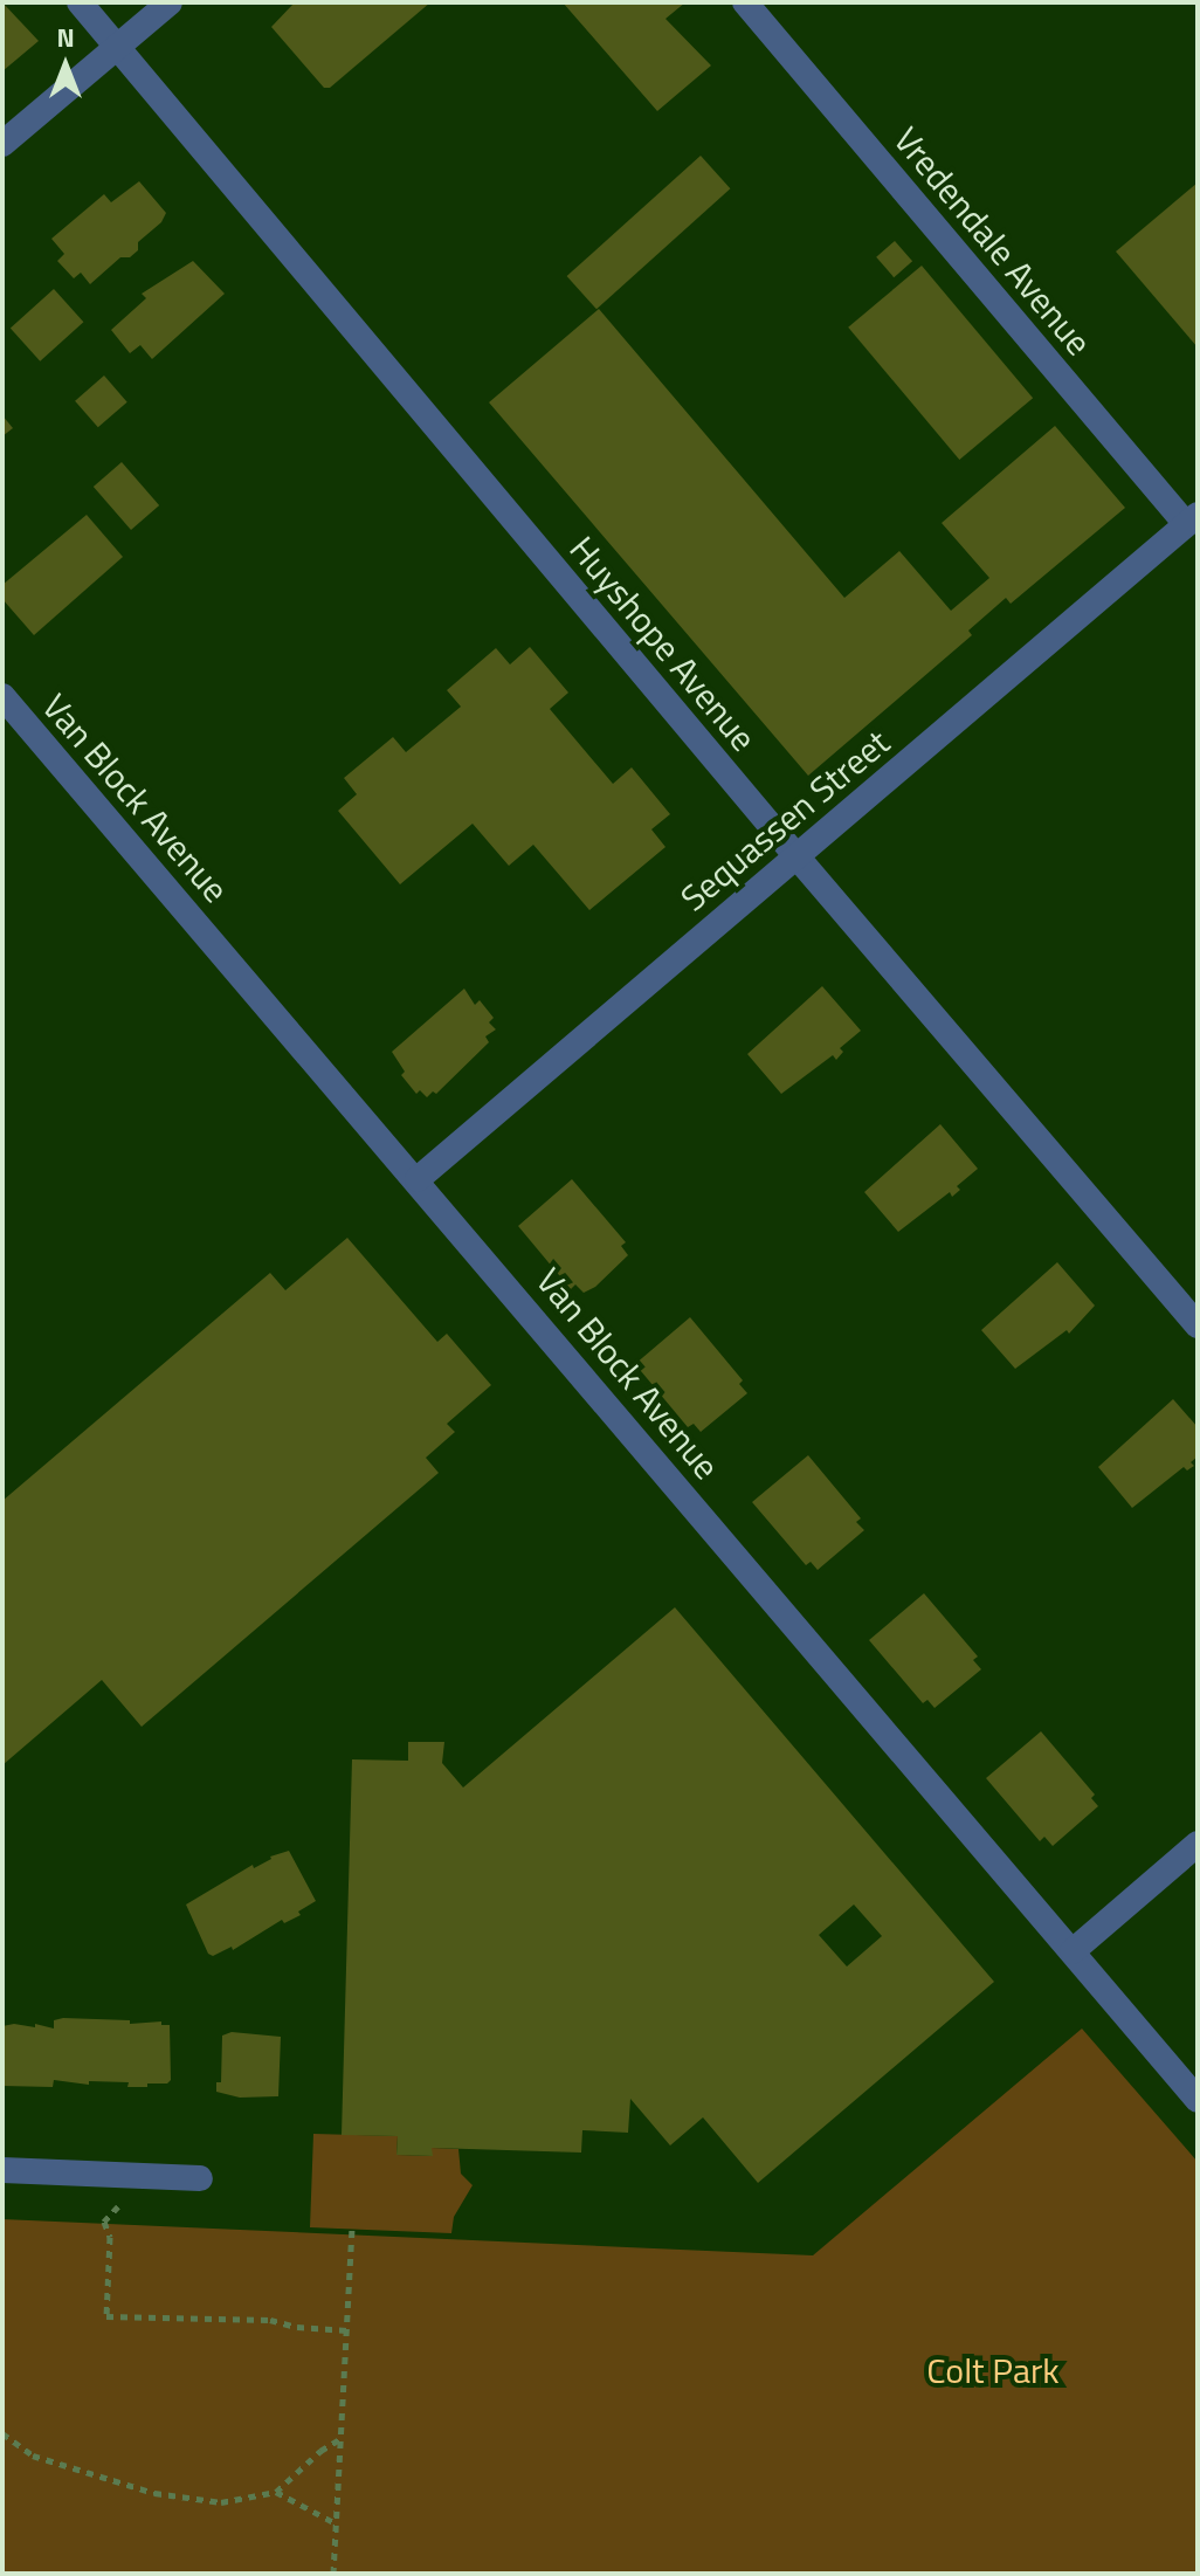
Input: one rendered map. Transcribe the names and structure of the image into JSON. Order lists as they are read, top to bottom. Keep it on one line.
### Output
{"streets":{"street":["Vredendale Avenue","Huyshope Avenue","Van Block Avenue","Sequassen Street"]},"crossings":[["Vredendale Avenue","Sequassen Street"],["Huyshope Avenue","Sequassen Street"],["Van Block Avenue","Sequassen Street"]],"parks":["Colt Park"],"north":"top"}
